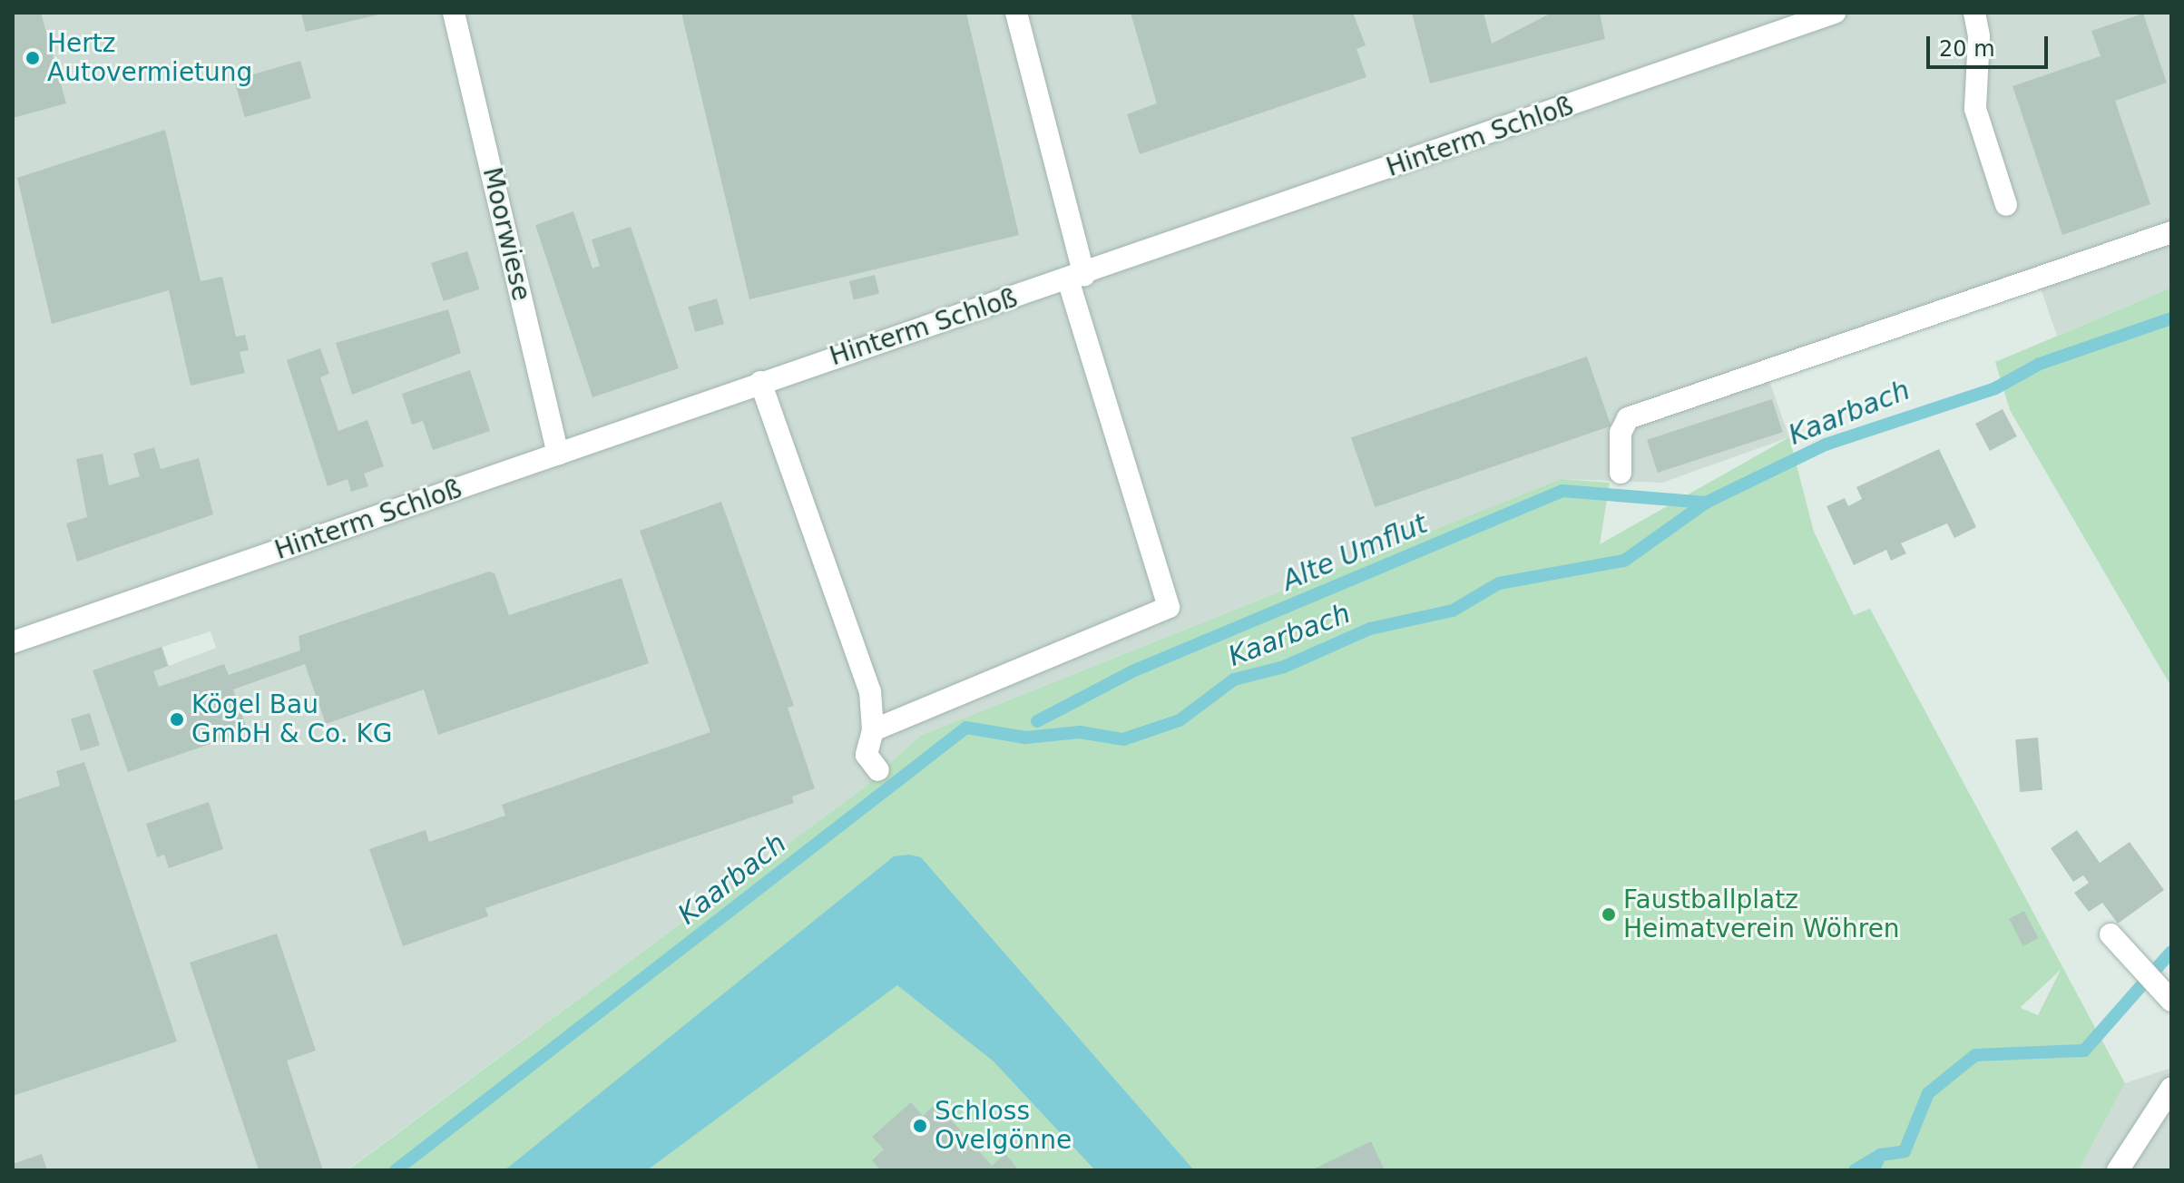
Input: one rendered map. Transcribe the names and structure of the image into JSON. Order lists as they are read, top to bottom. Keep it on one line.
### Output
{"streets":{"street":["Hinterm Schloß","Moorwiese"]},"crossings":[["Hinterm Schloß","Moorwiese"]],"water":["Kaarbach","Alte Umflut"],"places":["Hertz Autovermietung","Kögel Bau GmbH & Co. KG","Faustballplatz Heimatverein Wöhren","Schloss Ovelgönne"],"scale_bar":"20 m"}
